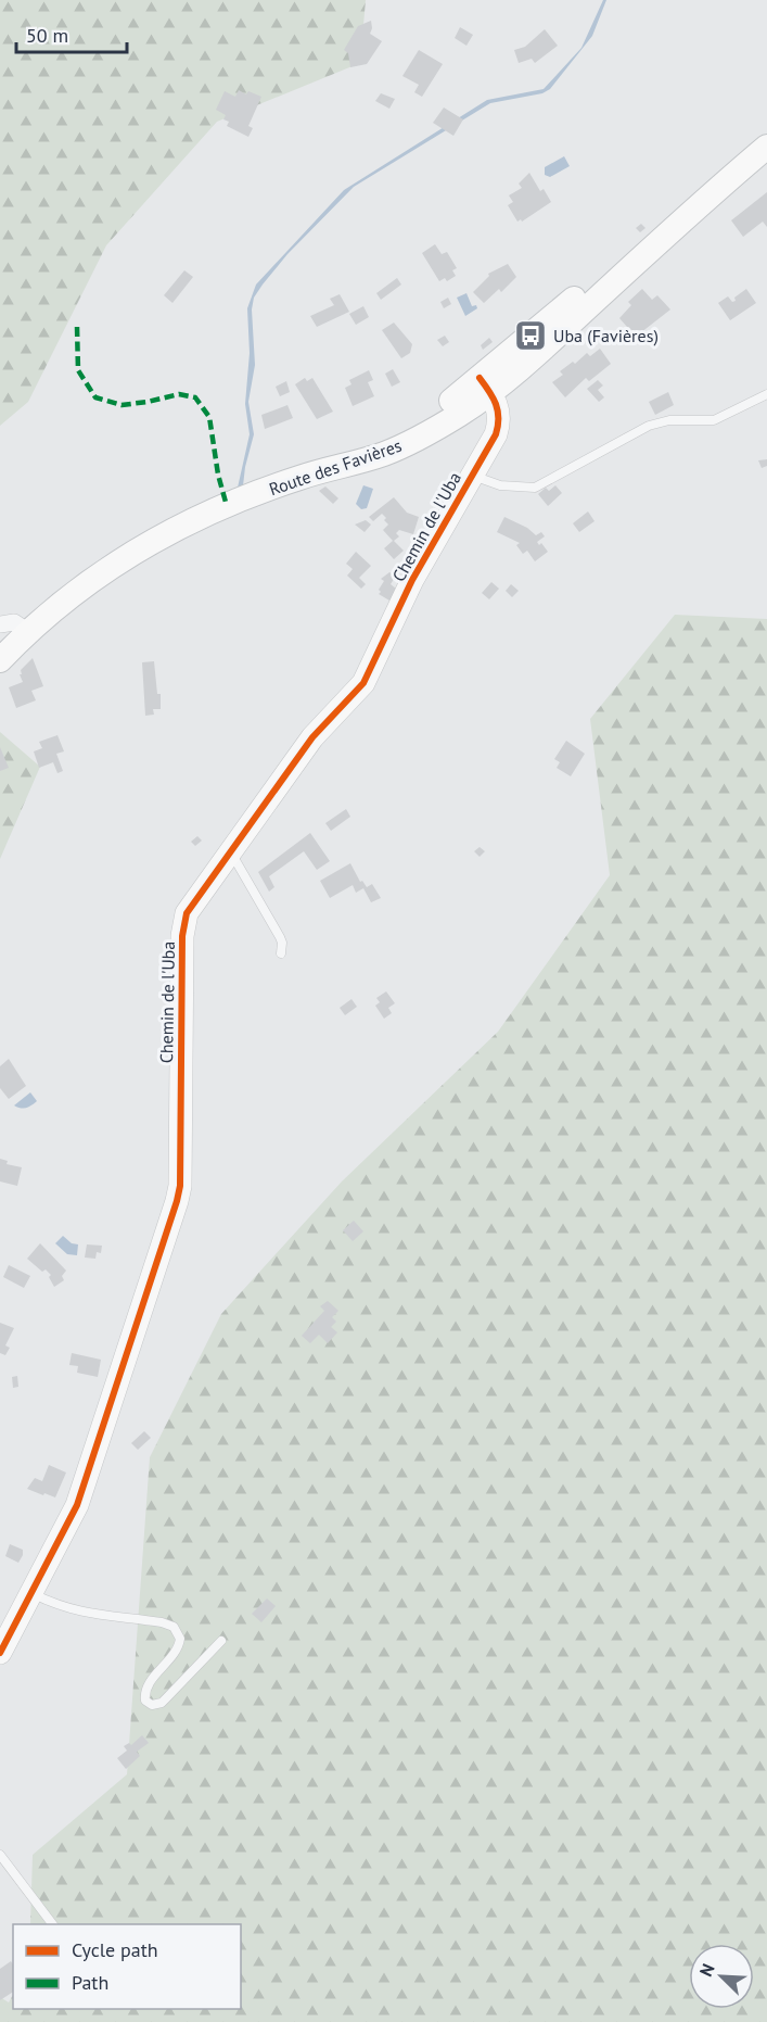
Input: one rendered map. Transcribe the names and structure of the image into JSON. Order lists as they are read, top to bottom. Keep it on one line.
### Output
{"streets":{"main road":["Route des Favières"],"street":["Chemin de l'Uba"]},"crossings":[["Route des Favières","Chemin de l'Uba"]],"places":{"bus stop":["Uba (Favières)"]},"legend":["Cycle path","Path"],"scale_bar":"50 m","north":"top left"}
